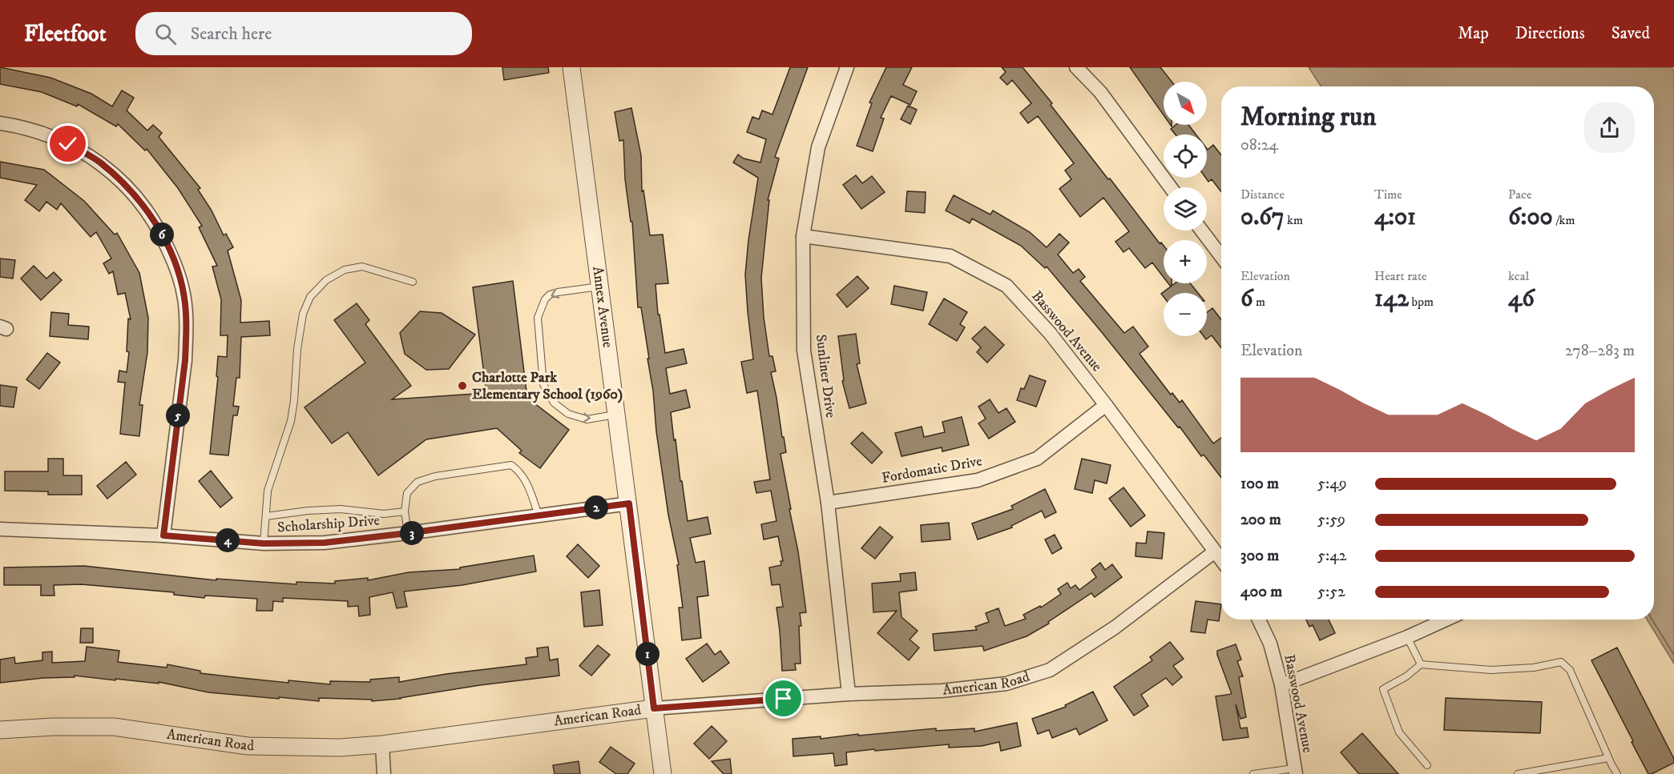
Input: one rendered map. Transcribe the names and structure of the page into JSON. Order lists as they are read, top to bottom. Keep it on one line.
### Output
{"streets":{"street":["Annex Avenue","Basswood Avenue","Sunliner Drive","Fordomatic Drive","Scholarship Drive","American Road"]},"crossings":[["Annex Avenue","Scholarship Drive"],["Annex Avenue","American Road"],["Basswood Avenue","Sunliner Drive"],["Basswood Avenue","Fordomatic Drive"],["Basswood Avenue","American Road"],["Sunliner Drive","Fordomatic Drive"],["Sunliner Drive","American Road"]],"places":["Charlotte Park Elementary School (1960)"],"north":"bottom right","page":{"header":"Fleetfoot","search":"Search here","nav":["Map","Directions","Saved"],"map_buttons":["+","−"],"heading":["Morning run","08:24"],"stats":[["Distance","0.67 km"],["Time","4:01"],["Pace","6:00 /km"],["Elevation","6 m"],["Heart rate","142 bpm"],["kcal","46"]],"pins":["6","5","2","3","4","1"],"chart":["Elevation","278–283 m"],"list":[{"name":"100 m","note":"5:49"},{"name":"200 m","note":"5:59"},{"name":"300 m","note":"5:42"},{"name":"400 m","note":"5:52"}]}}
